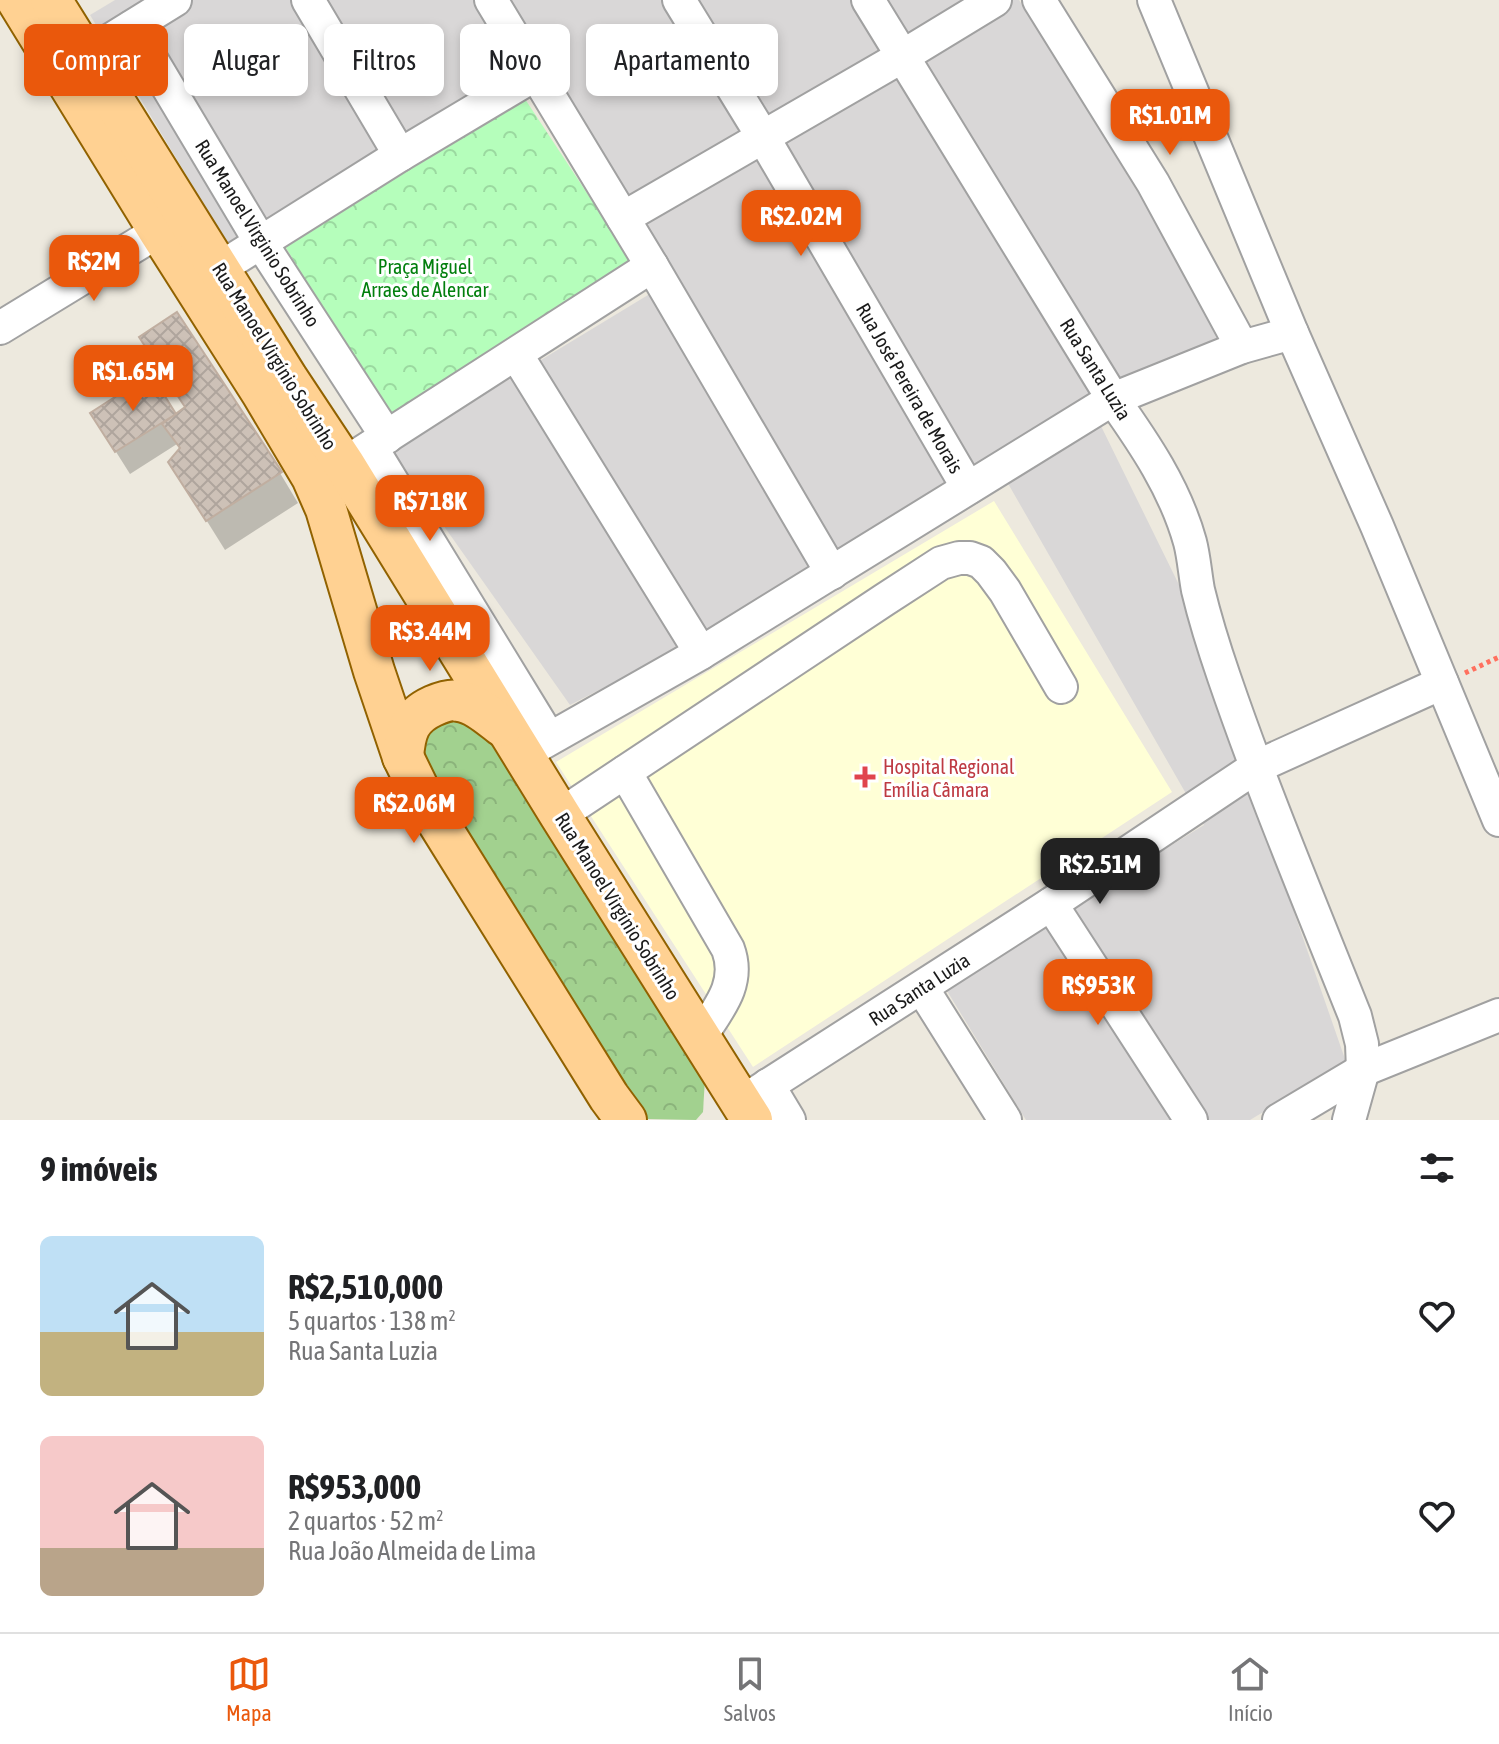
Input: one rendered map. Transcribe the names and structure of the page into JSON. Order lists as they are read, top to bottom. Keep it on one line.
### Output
{"streets":{"main road":["Rua Manoel Virgínio Sobrinho"],"street":["Rua Manoel Virginio Sobrinho","Rua Santa Luzia","Rua José Pereira de Morais"]},"crossings":[["Rua Manoel Virginio Sobrinho","Rua Manoel Virgínio Sobrinho"],["Rua Manoel Virgínio Sobrinho","Rua Santa Luzia"]],"parks":["Praça Miguel Arraes de Alencar"],"places":{"health":["Hospital Regional Emília Câmara"]},"page":{"chip":["Comprar","Alugar","Filtros","Novo","Apartamento"],"price":["R$1.01M","R$2.02M","R$2M","R$1.65M","R$718K","R$3.44M","R$2.06M","R$2.51M","R$953K"],"heading":"9 imóveis","list":[{"name":"R$2,510,000","note":"5 quartos · 138 m² · Rua Santa Luzia"},{"name":"R$953,000","note":"2 quartos · 52 m² · Rua João Almeida de Lima"}],"tabs":["Mapa","Salvos","Início"]}}
